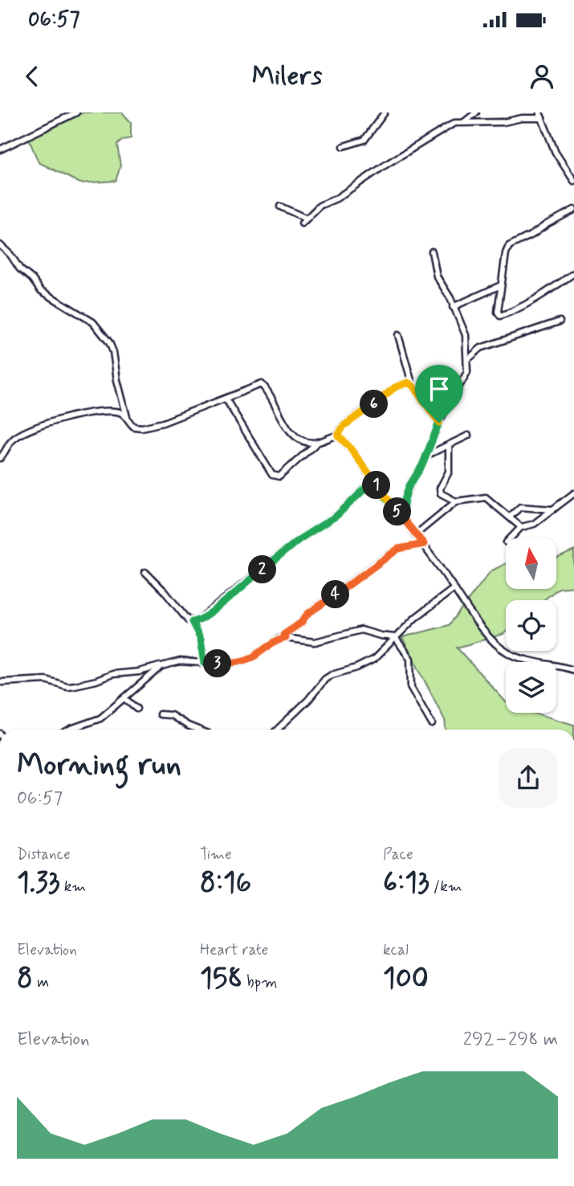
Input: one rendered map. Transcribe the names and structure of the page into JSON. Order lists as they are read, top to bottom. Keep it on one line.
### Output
{"north":"top","page":{"status":"06:57","header":"Milers","pins":["6","1","5","2","4","3"],"heading":["Morning run","06:57"],"stats":[["Distance","1.33 km"],["Time","8:16"],["Pace","6:13 /km"],["Elevation","8 m"],["Heart rate","158 bpm"],["kcal","100"]],"chart":["Elevation","292–298 m"]}}
